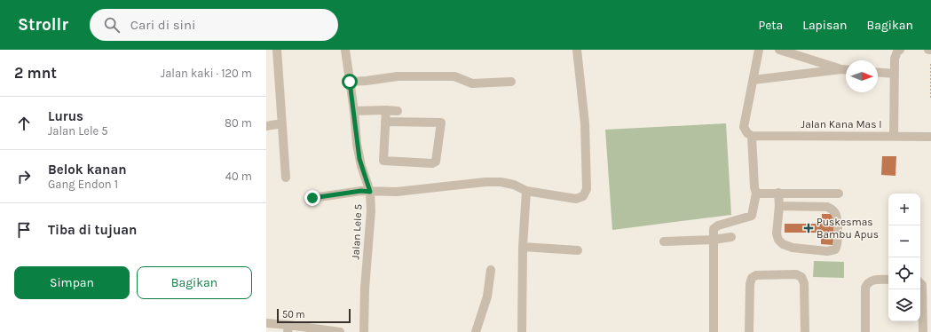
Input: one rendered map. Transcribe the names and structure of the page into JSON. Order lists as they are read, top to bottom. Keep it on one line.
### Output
{"streets":{"street":["Jalan Kana Mas I","Jalan Lele 5"]},"places":{"health":["Puskesmas Bambu Apus"]},"scale_bar":"50 m","north":"right","page":{"header":"Strollr","search":"Cari di sini","nav":["Peta","Lapisan","Bagikan"],"heading":["2 mnt","Jalan kaki · 120 m"],"list":[["Lurus","Jalan Lele 5","80 m"],["Belok kanan","Gang Endon 1","40 m"],"Tiba di tujuan"],"map_buttons":["+","−"],"buttons":["Simpan","Bagikan"],"scale":"50 m"}}
